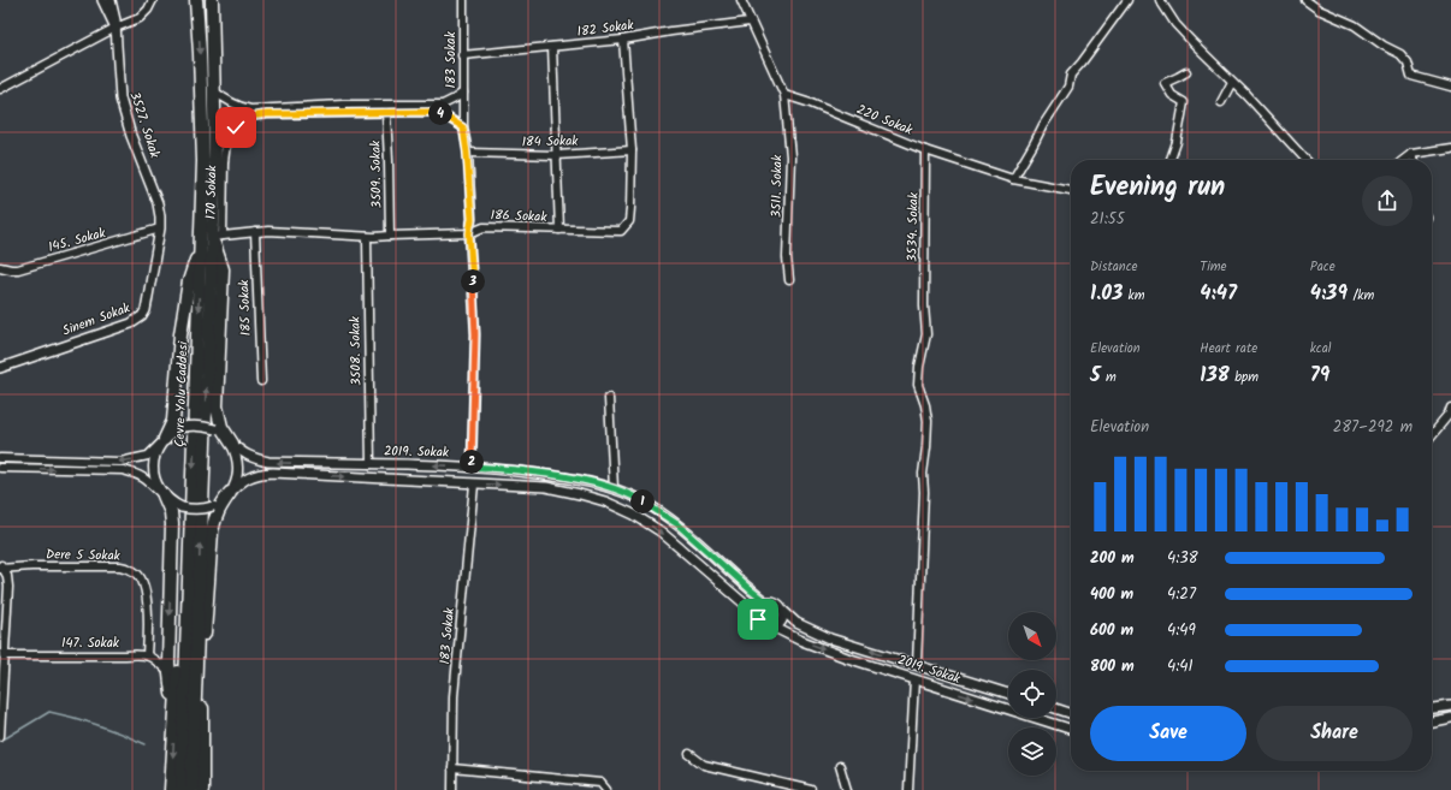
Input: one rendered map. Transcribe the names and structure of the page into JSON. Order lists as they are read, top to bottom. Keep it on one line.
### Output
{"streets":{"highway":["Çevre Yolu Caddesi"],"street":["182 Sokak","183 Sokak","220 Sokak","3527. Sokak","184 Sokak","3509. Sokak","3511. Sokak","170 Sokak","186 Sokak","3534. Sokak","145. Sokak","185 Sokak","Sinem Sokak","3508. Sokak","2019. Sokak","Dere 5 Sokak","147. Sokak"]},"crossings":[["182 Sokak","183 Sokak"],["182 Sokak","186 Sokak"],["183 Sokak","184 Sokak"],["183 Sokak","170 Sokak"],["183 Sokak","186 Sokak"],["183 Sokak","2019. Sokak"],["220 Sokak","3511. Sokak"],["220 Sokak","3534. Sokak"],["3527. Sokak","145. Sokak"],["3527. Sokak","Sinem Sokak"],["184 Sokak","186 Sokak"],["3509. Sokak","170 Sokak"],["3509. Sokak","186 Sokak"],["170 Sokak","186 Sokak"],["170 Sokak","Çevre Yolu Caddesi"],["186 Sokak","185 Sokak"],["186 Sokak","3508. Sokak"],["186 Sokak","Çevre Yolu Caddesi"],["3534. Sokak","2019. Sokak"],["145. Sokak","Sinem Sokak"],["3508. Sokak","2019. Sokak"],["Dere 5 Sokak","147. Sokak"]],"north":"bottom right","page":{"pins":["4","3","2","1"],"heading":["Evening run","21:55"],"stats":[["Distance","1.03 km"],["Time","4:47"],["Pace","4:39 /km"],["Elevation","5 m"],["Heart rate","138 bpm"],["kcal","79"]],"chart":["Elevation","287–292 m"],"list":[{"name":"200 m","note":"4:38"},{"name":"400 m","note":"4:27"},{"name":"600 m","note":"4:49"},{"name":"800 m","note":"4:41"}],"buttons":["Save","Share"]}}
